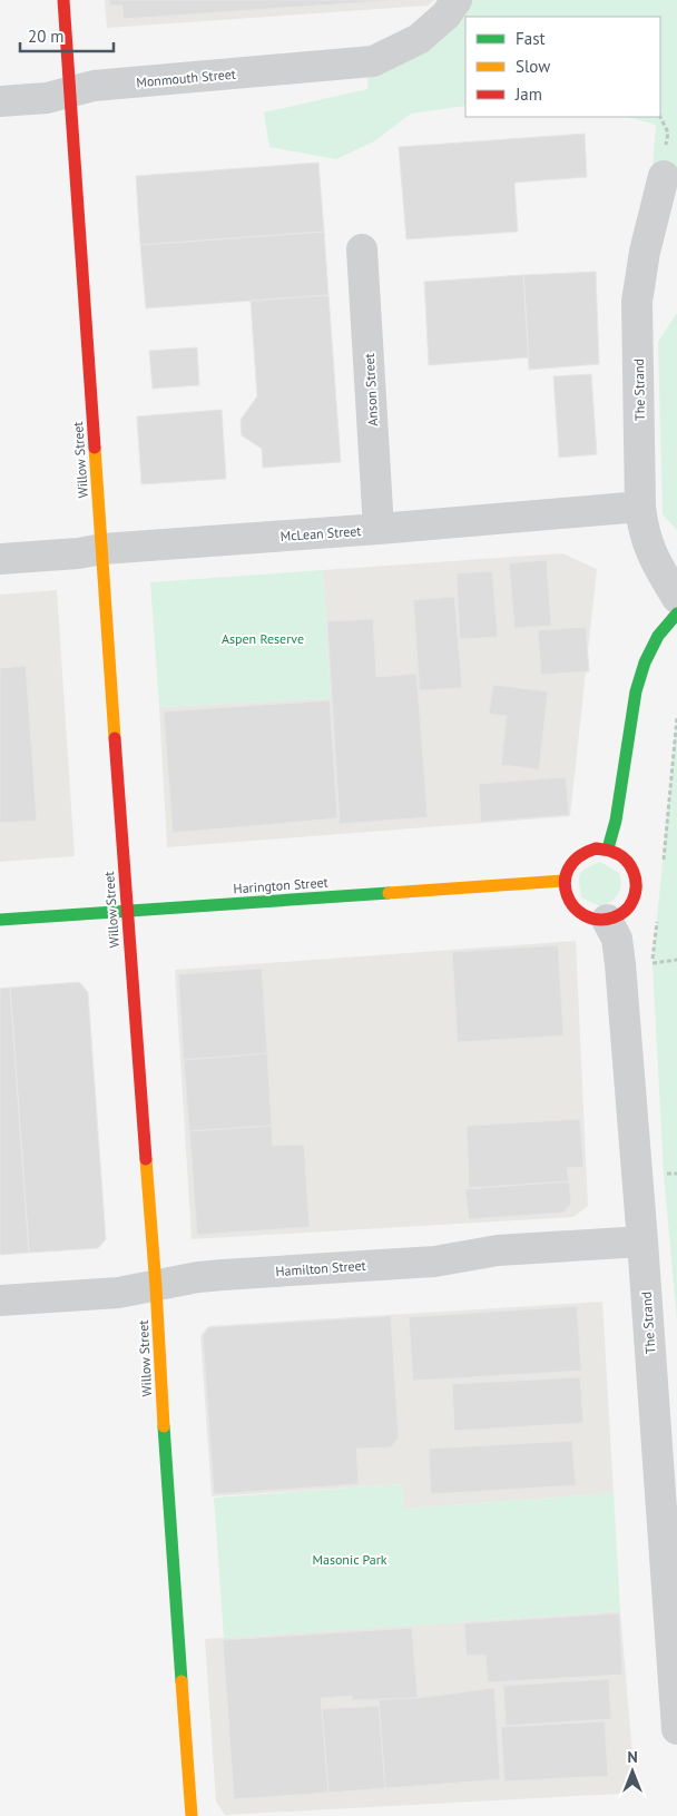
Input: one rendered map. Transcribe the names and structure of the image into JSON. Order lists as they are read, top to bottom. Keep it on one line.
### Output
{"streets":{"street":["Monmouth Street","Anson Street","The Strand","Willow Street","McLean Street","Harington Street","Hamilton Street"]},"crossings":[["Monmouth Street","Willow Street"],["Anson Street","McLean Street"],["The Strand","McLean Street"],["The Strand","Harington Street"],["The Strand","Hamilton Street"],["Willow Street","McLean Street"],["Willow Street","Harington Street"],["Willow Street","Hamilton Street"]],"parks":["Aspen Reserve","Masonic Park"],"legend":["Fast","Slow","Jam"],"scale_bar":"20 m","north":"top"}
